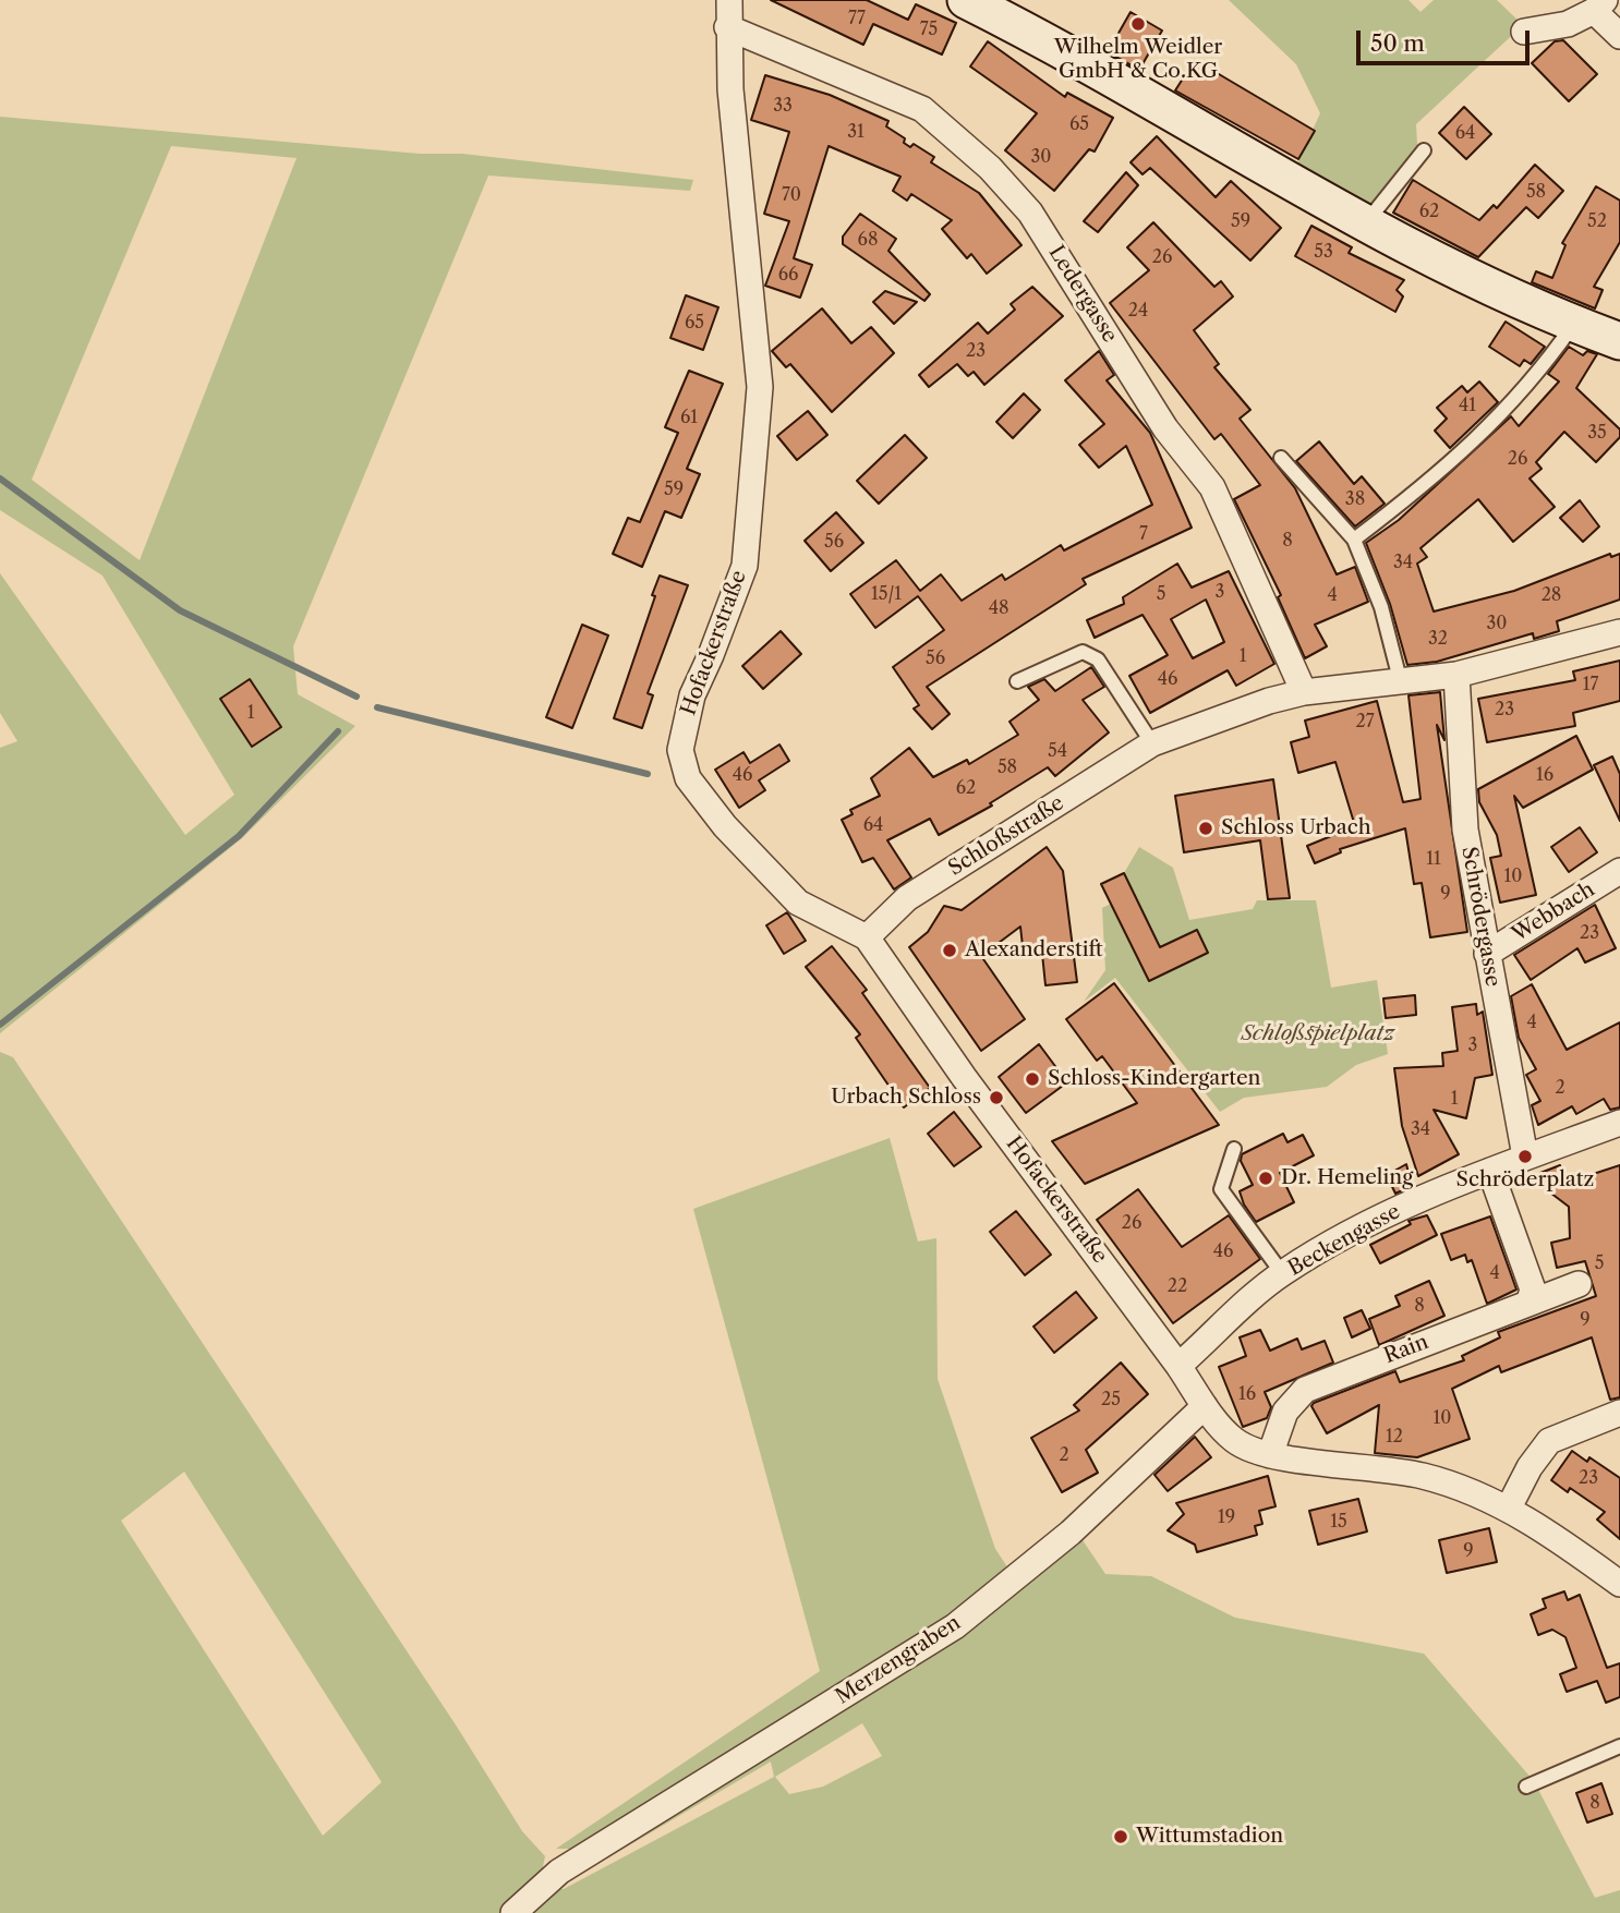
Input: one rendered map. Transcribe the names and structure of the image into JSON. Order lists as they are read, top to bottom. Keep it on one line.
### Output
{"streets":{"street":["Ledergasse","Hofackerstraße","Schloßstraße","Webbach","Schrödergasse","Beckengasse","Rain","Merzengraben"]},"crossings":[["Ledergasse","Hofackerstraße"],["Ledergasse","Schloßstraße"],["Hofackerstraße","Schloßstraße"],["Hofackerstraße","Beckengasse"],["Hofackerstraße","Rain"],["Hofackerstraße","Merzengraben"],["Schloßstraße","Schrödergasse"],["Webbach","Schrödergasse"],["Schrödergasse","Beckengasse"]],"parks":["Schloßspielplatz"],"places":["Wilhelm Weidler GmbH & Co.KG","Schloss Urbach","Alexanderstift","Schloss-Kindergarten","Urbach Schloss","Schröderplatz","Dr. Hemeling","Wittumstadion"],"house_numbers":["77","75","33","65","31","64","30","58","70","62","59","52","68","53","26","66","24","65","23","41","61","35","26","59","38","7","8","56","34","3","15/1","5","4","28","48","30","32","1","56","46","17","23","1","27","54","58","46","16","62","64","11","10","9","23","4","3","2","1","34","26","46","5","4","22","8","9","16","25","10","12","2","23","19","15","9","8"],"scale_bar":"50 m"}
